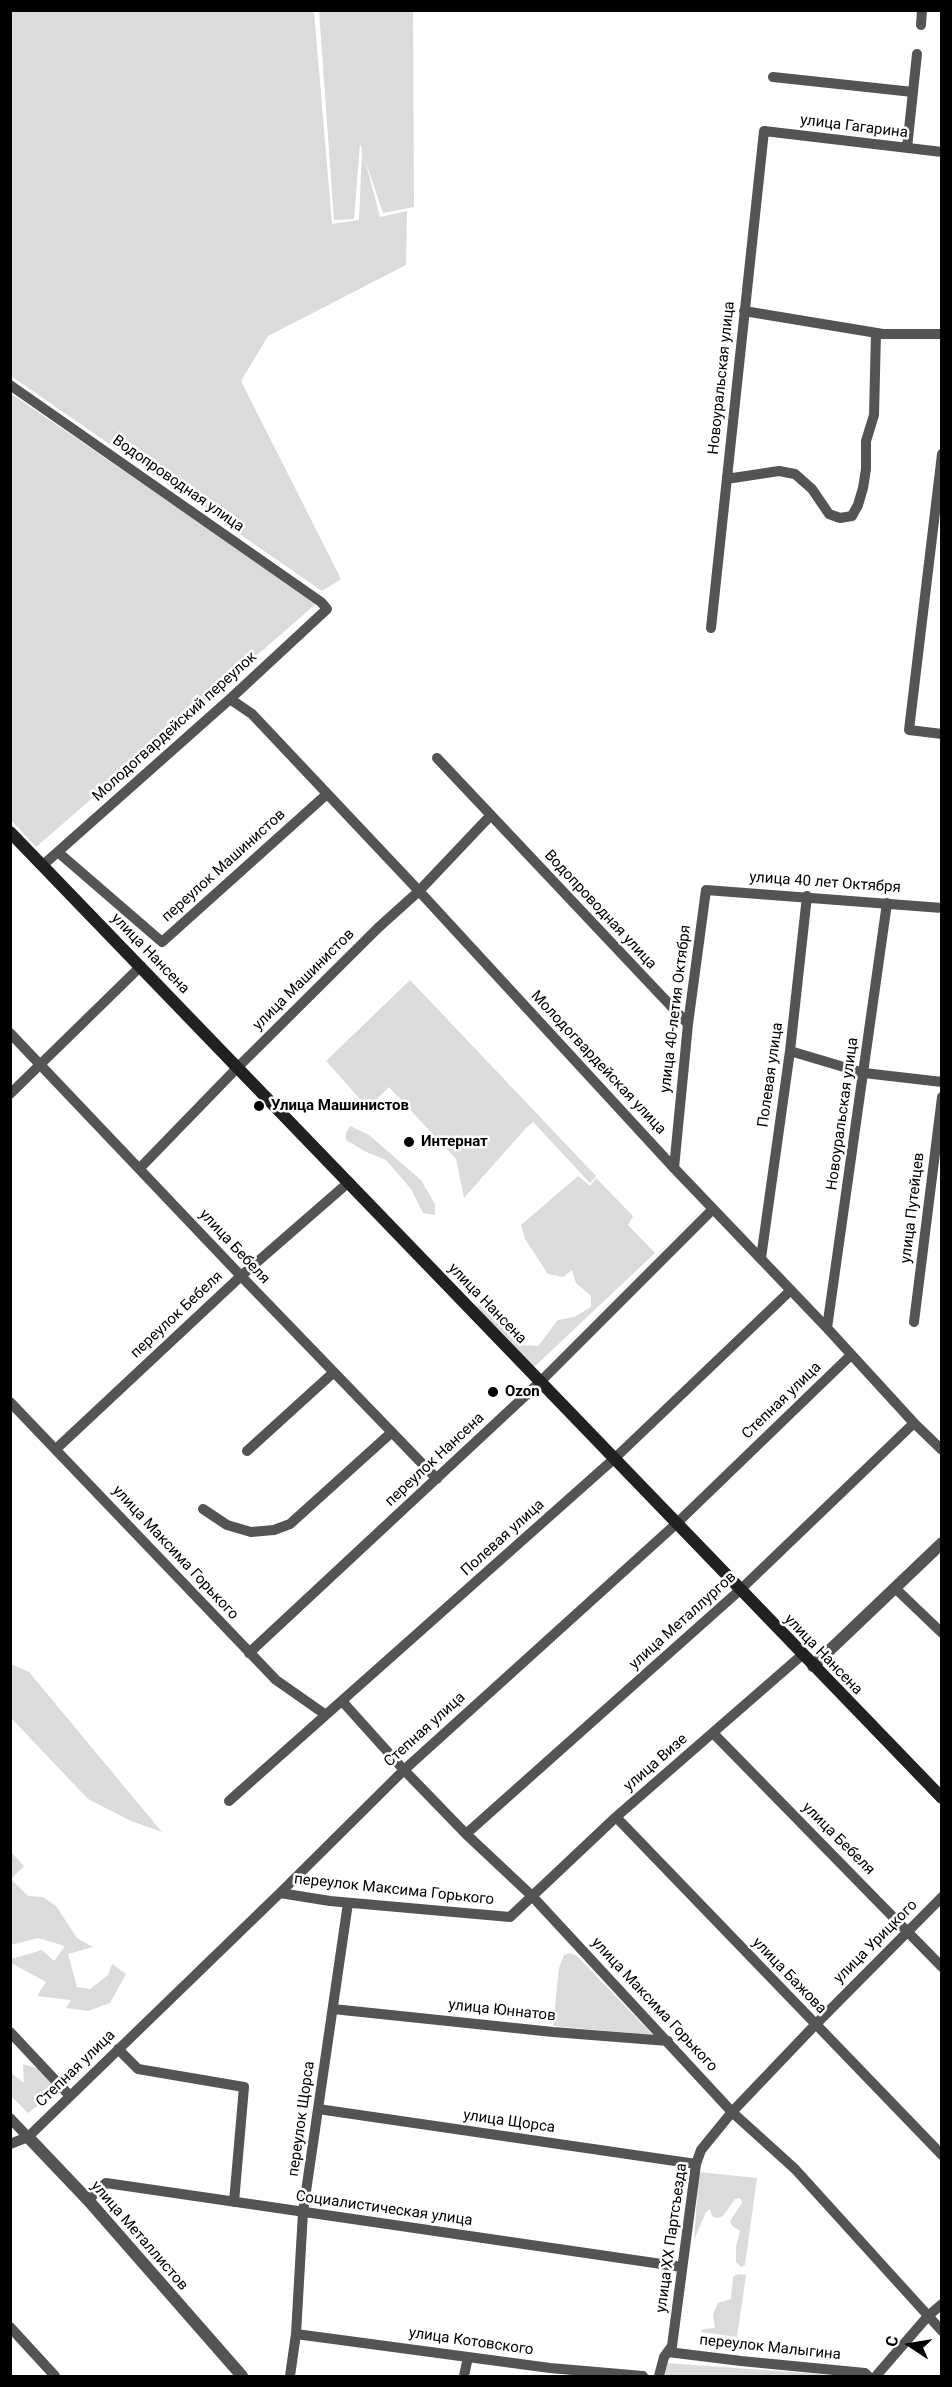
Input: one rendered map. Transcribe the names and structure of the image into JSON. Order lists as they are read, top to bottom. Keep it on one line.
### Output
{"streets":{"main road":["улица Нансена"],"street":["улица Гагарина","Новоуральская улица","Водопроводная улица","Молодогвардейский переулок","переулок Машинистов","улица 40 лет Октября","улица Машинистов","улица 40-летия Октября","Молодогвардейская улица","Полевая улица","улица Путейцев","улица Бебеля","переулок Бебеля","Степная улица","переулок Нансена","улица Максима Горького","улица Металлургов","улица Визе","переулок Максима Горького","улица Урицкого","улица Бажова","улица Юннатов","переулок Щорса","улица Щорса","Социалистическая улица","улица Металлистов","улица XX Партсъезда","улица Котовского","переулок Малыгина"]},"crossings":[["улица Гагарина","Новоуральская улица"],["Новоуральская улица","улица 40 лет Октября"],["Новоуральская улица","Молодогвардейская улица"],["Водопроводная улица","Молодогвардейский переулок"],["Водопроводная улица","улица Машинистов"],["Водопроводная улица","улица 40-летия Октября"],["Молодогвардейский переулок","переулок Машинистов"],["Молодогвардейский переулок","улица Нансена"],["Молодогвардейский переулок","Молодогвардейская улица"],["переулок Машинистов","Молодогвардейская улица"],["улица 40 лет Октября","улица 40-летия Октября"],["улица 40 лет Октября","Полевая улица"],["улица Нансена","улица Машинистов"],["улица Нансена","Полевая улица"],["улица Нансена","переулок Бебеля"],["улица Нансена","Степная улица"],["улица Нансена","переулок Нансена"],["улица Нансена","улица Металлургов"],["улица Нансена","улица Визе"],["улица Машинистов","Молодогвардейская улица"],["улица Машинистов","улица Бебеля"],["улица 40-летия Октября","Молодогвардейская улица"],["Молодогвардейская улица","Полевая улица"],["Молодогвардейская улица","Степная улица"],["Молодогвардейская улица","переулок Нансена"],["Молодогвардейская улица","улица Металлургов"],["Полевая улица","улица Максима Горького"],["улица Бебеля","переулок Бебеля"],["улица Бебеля","переулок Нансена"],["улица Бебеля","улица Визе"],["улица Бебеля","улица Урицкого"],["переулок Бебеля","улица Максима Горького"],["Степная улица","улица Максима Горького"],["Степная улица","переулок Максима Горького"],["Степная улица","улица Металлистов"],["переулок Нансена","улица Максима Горького"],["улица Максима Горького","улица Металлургов"],["улица Максима Горького","улица Визе"],["улица Максима Горького","переулок Максима Горького"],["улица Максима Горького","улица Урицкого"],["улица Максима Горького","улица Юннатов"],["улица Максима Горького","улица XX Партсъезда"],["улица Визе","переулок Максима Горького"],["улица Визе","улица Бажова"],["переулок Максима Горького","переулок Щорса"],["улица Урицкого","улица Бажова"],["улица Урицкого","улица XX Партсъезда"],["улица Юннатов","переулок Щорса"],["переулок Щорса","улица Щорса"],["переулок Щорса","Социалистическая улица"],["переулок Щорса","улица Котовского"],["улица Щорса","улица XX Партсъезда"],["Социалистическая улица","улица Металлистов"],["Социалистическая улица","улица XX Партсъезда"],["улица XX Партсъезда","переулок Малыгина"]],"places":["Улица Машинистов","Интернат","Ozon"],"north":"left"}
